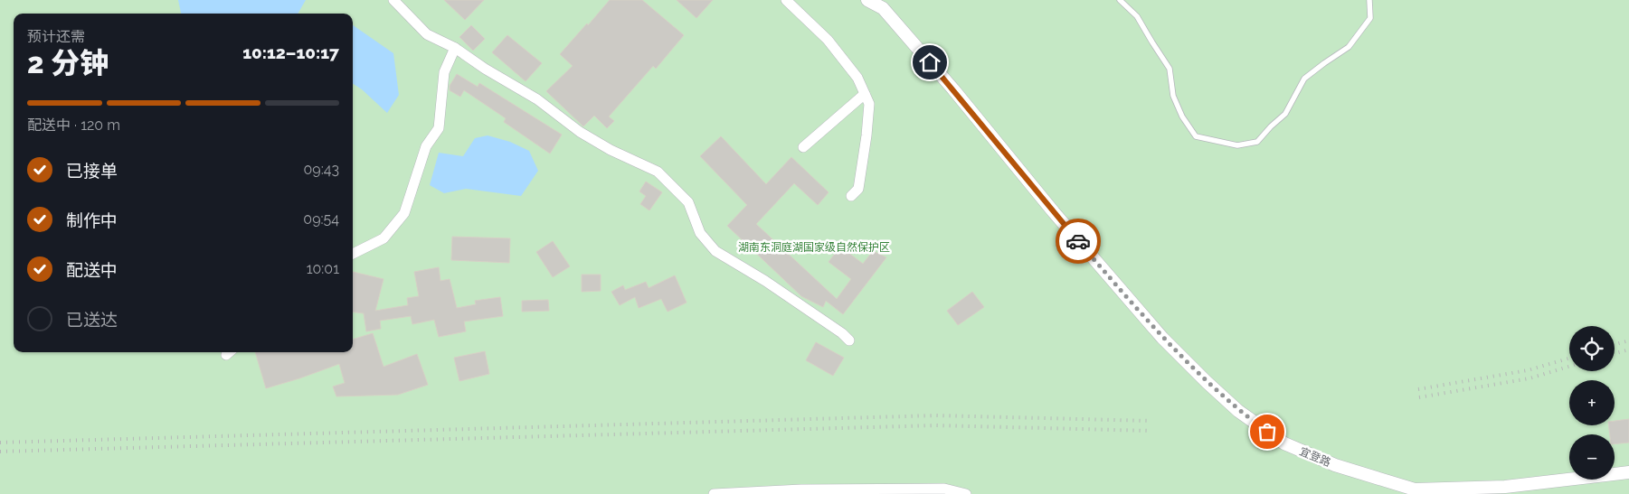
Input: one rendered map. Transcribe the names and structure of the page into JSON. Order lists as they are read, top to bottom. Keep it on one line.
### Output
{"streets":{"street":["宜登路"]},"parks":["湖南东洞庭湖国家级自然保护区"],"page":{"heading":["2 分钟","预计还需","10:12–10:17"],"bar":"配送中 · 120 m","list":[["已接单","09:43"],["制作中","09:54"],["配送中","10:01"],"已送达"],"map_buttons":["+","−"]}}
